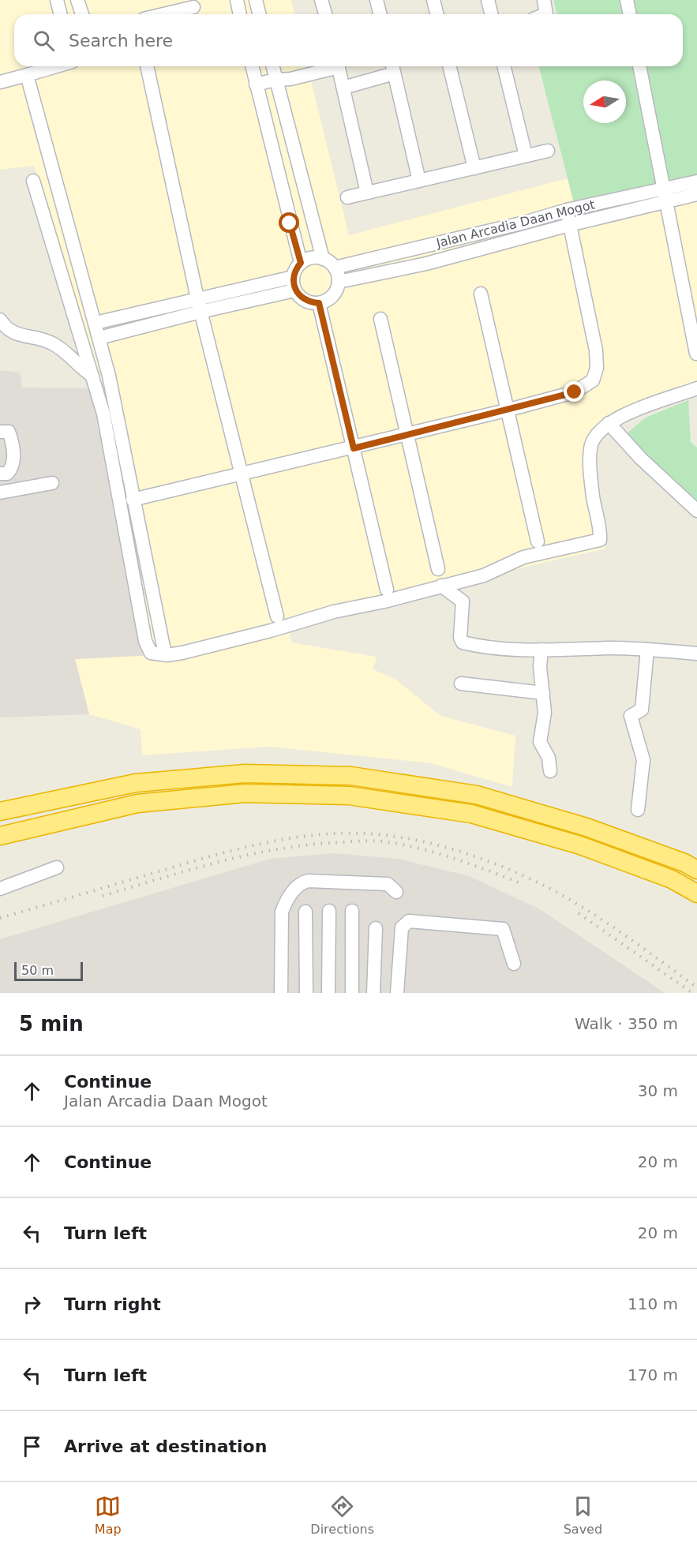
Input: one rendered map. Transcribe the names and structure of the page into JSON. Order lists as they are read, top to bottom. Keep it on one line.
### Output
{"streets":{"street":["Jalan Arcadia Daan Mogot"]},"scale_bar":"50 m","north":"left","page":{"search":"Search here","scale":"50 m","heading":["5 min","Walk · 350 m"],"list":[["Continue","Jalan Arcadia Daan Mogot","30 m"],["Continue","20 m"],["Turn left","20 m"],["Turn right","110 m"],["Turn left","170 m"],"Arrive at destination"],"nav":["Map","Directions","Saved"]}}
